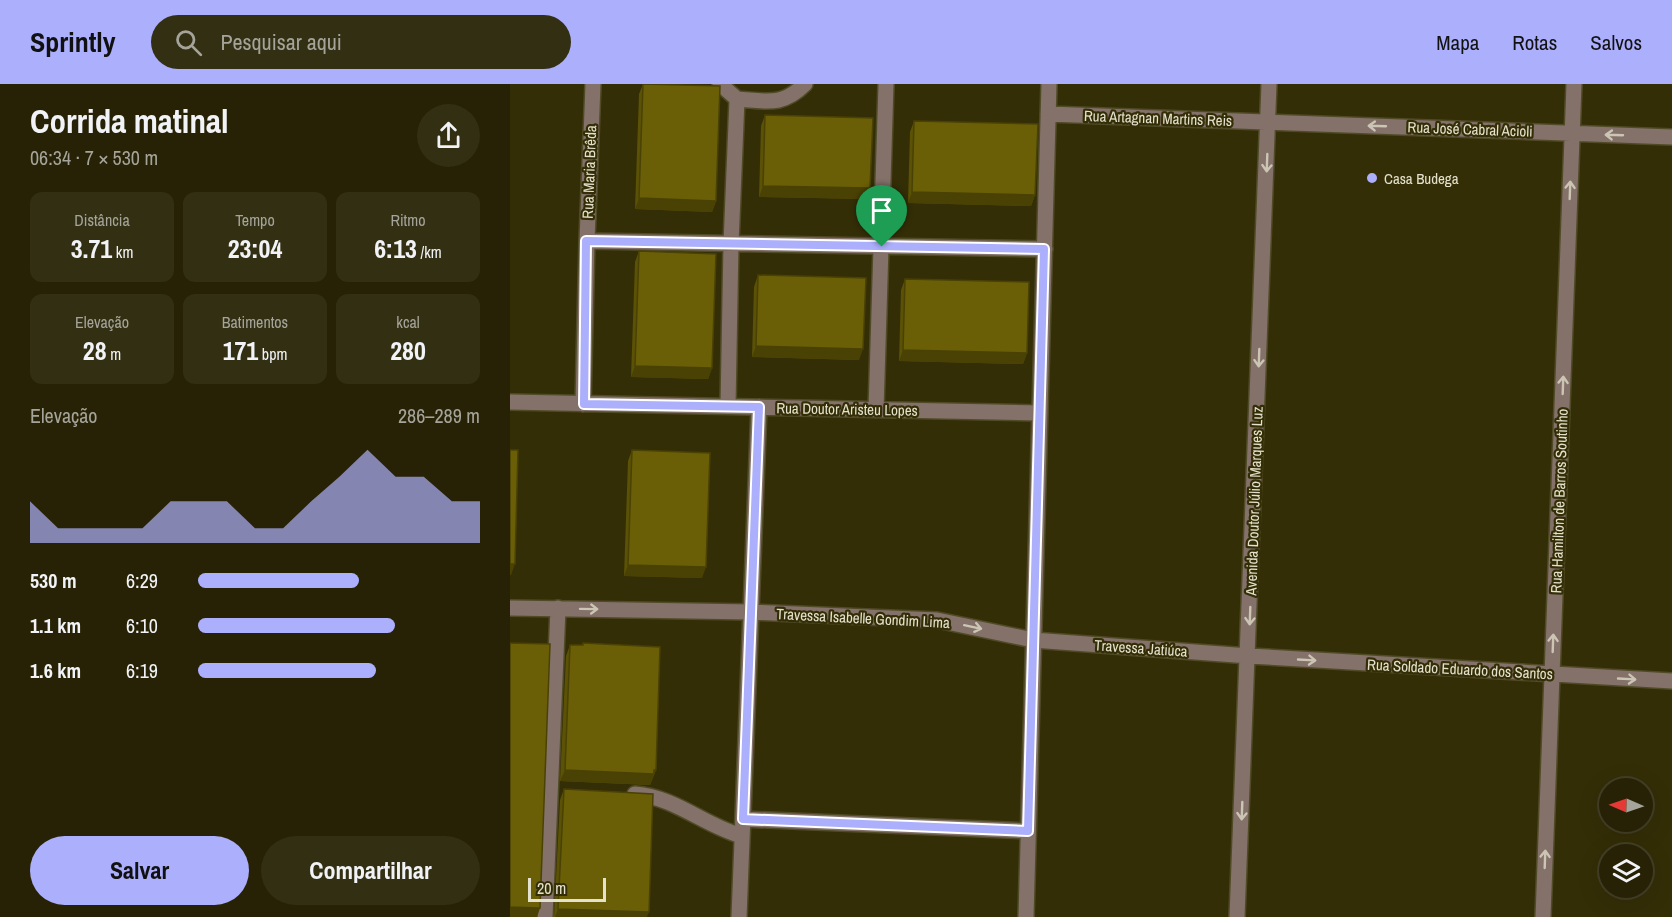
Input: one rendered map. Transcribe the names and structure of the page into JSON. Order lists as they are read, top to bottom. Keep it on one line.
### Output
{"streets":{"street":["Rua Artagnan Martins Reis","Rua José Cabral Acioli","Rua Maria Brêda","Rua Doutor Aristeu Lopes","Avenida Doutor Júlio Marques Luz","Rua Hamilton de Barros Soutinho","Travessa Isabelle Gondim Lima","Travessa Jatiúca","Rua Soldado Eduardo dos Santos"]},"crossings":[["Rua Artagnan Martins Reis","Rua José Cabral Acioli"],["Rua Artagnan Martins Reis","Avenida Doutor Júlio Marques Luz"],["Rua José Cabral Acioli","Avenida Doutor Júlio Marques Luz"],["Rua José Cabral Acioli","Rua Hamilton de Barros Soutinho"],["Rua Maria Brêda","Rua Doutor Aristeu Lopes"],["Avenida Doutor Júlio Marques Luz","Travessa Jatiúca"],["Avenida Doutor Júlio Marques Luz","Rua Soldado Eduardo dos Santos"],["Rua Hamilton de Barros Soutinho","Rua Soldado Eduardo dos Santos"],["Travessa Isabelle Gondim Lima","Travessa Jatiúca"],["Travessa Jatiúca","Rua Soldado Eduardo dos Santos"]],"one_way":["Rua José Cabral Acioli","Avenida Doutor Júlio Marques Luz","Rua Hamilton de Barros Soutinho","Travessa Isabelle Gondim Lima","Rua Soldado Eduardo dos Santos"],"places":["Casa Budega"],"scale_bar":"20 m","north":"left","page":{"header":"Sprintly","search":"Pesquisar aqui","nav":["Mapa","Rotas","Salvos"],"heading":["Corrida matinal","06:34 · 7 × 530 m"],"stats":[["Distância","3.71 km"],["Tempo","23:04"],["Ritmo","6:13 /km"],["Elevação","28 m"],["Batimentos","171 bpm"],["kcal","280"]],"chart":["Elevação","286–289 m"],"list":[{"name":"530 m","note":"6:29"},{"name":"1.1 km","note":"6:10"},{"name":"1.6 km","note":"6:19"}],"buttons":["Salvar","Compartilhar"],"scale":"20 m"}}
